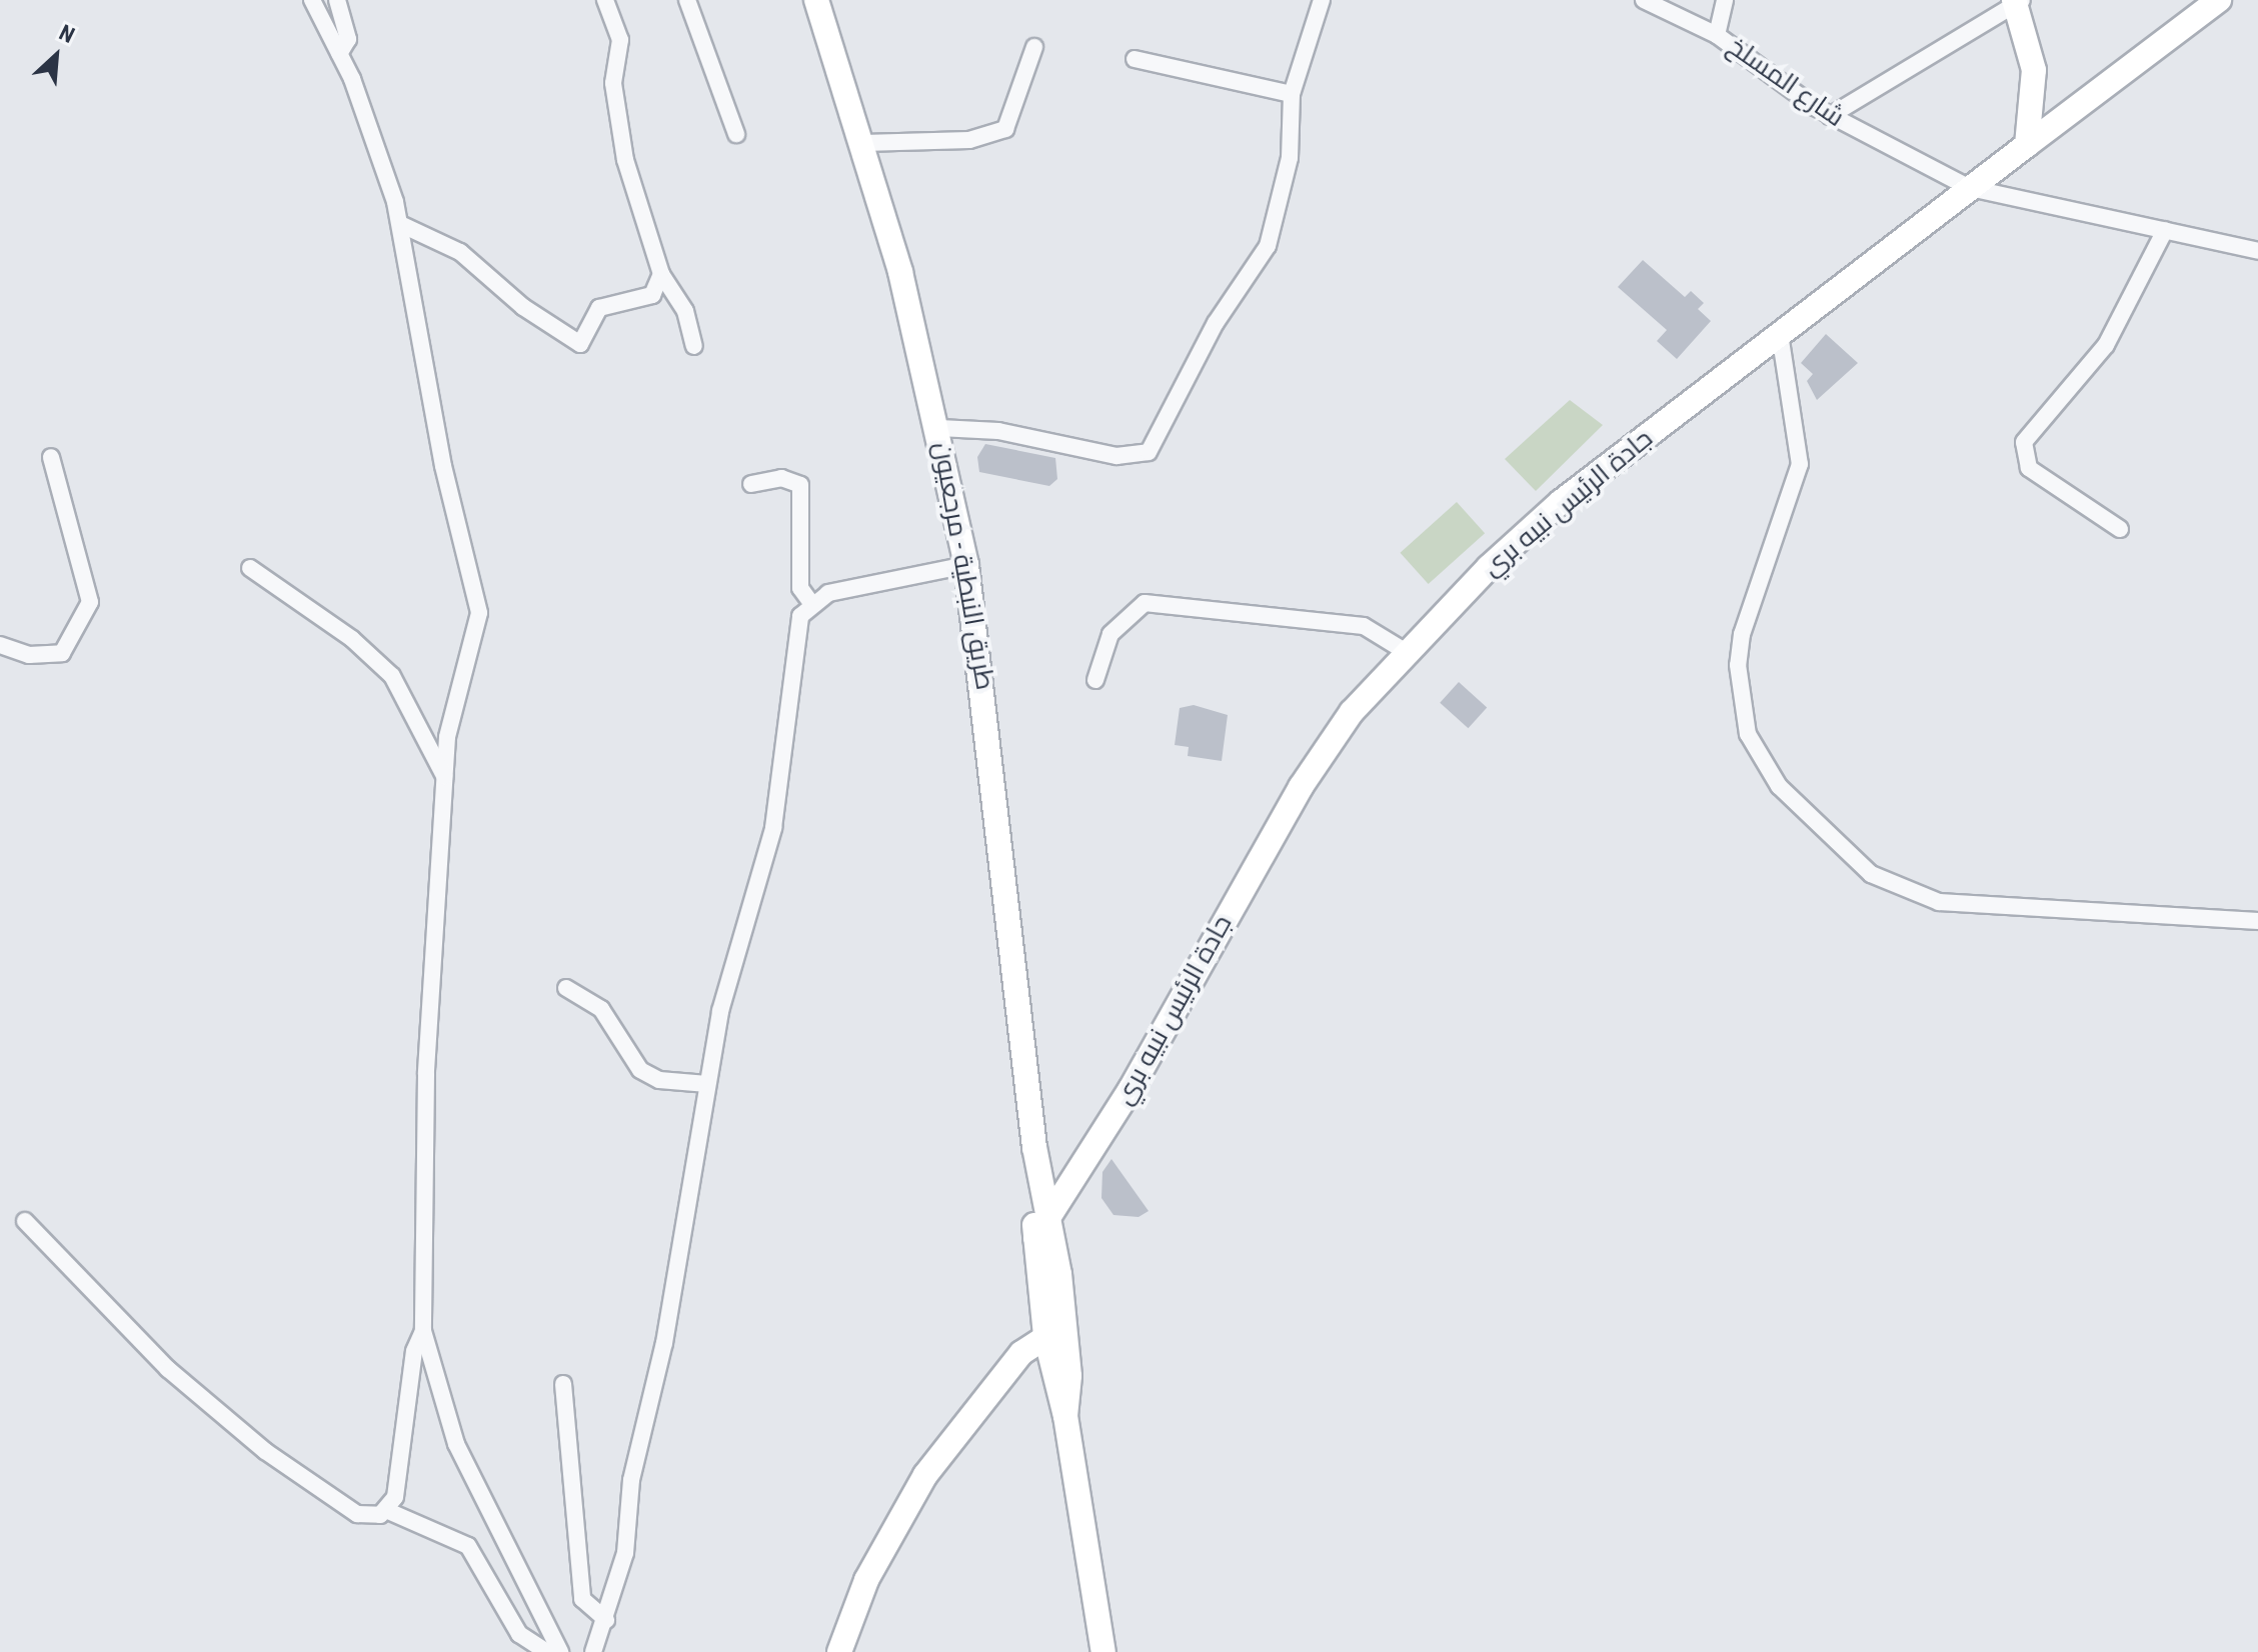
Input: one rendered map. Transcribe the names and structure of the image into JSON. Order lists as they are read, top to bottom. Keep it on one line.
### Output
{"streets":{"main road":["جادة الرئيس نبيه بري","طريق النبطية - مرجعيون"],"street":["شارع المسلخ"]},"crossings":[["شارع المسلخ","جادة الرئيس نبيه بري"],["جادة الرئيس نبيه بري","طريق النبطية - مرجعيون"]],"north":"top right"}
